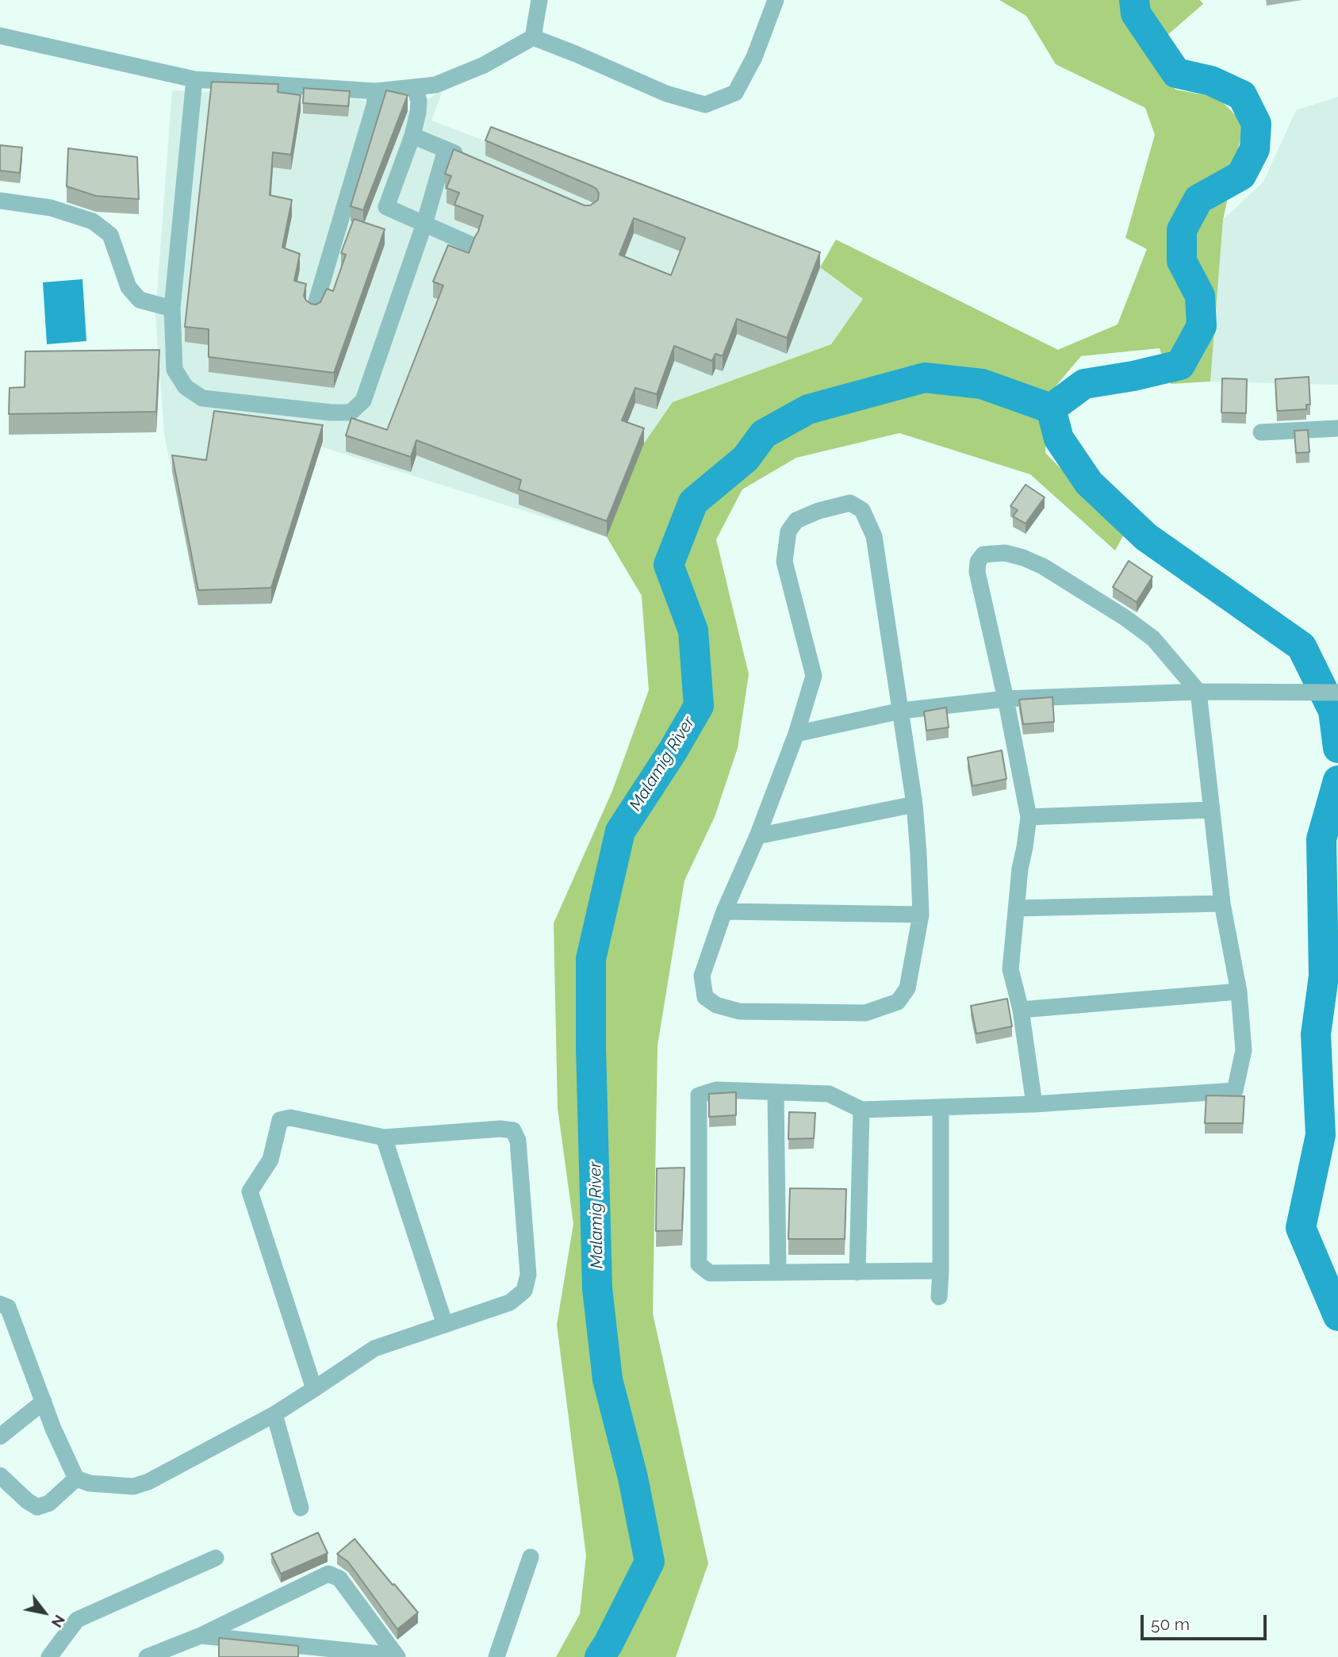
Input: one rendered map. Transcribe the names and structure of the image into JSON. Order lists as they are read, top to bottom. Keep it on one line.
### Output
{"water":["Malamig River"],"scale_bar":"50 m","north":"bottom right"}
